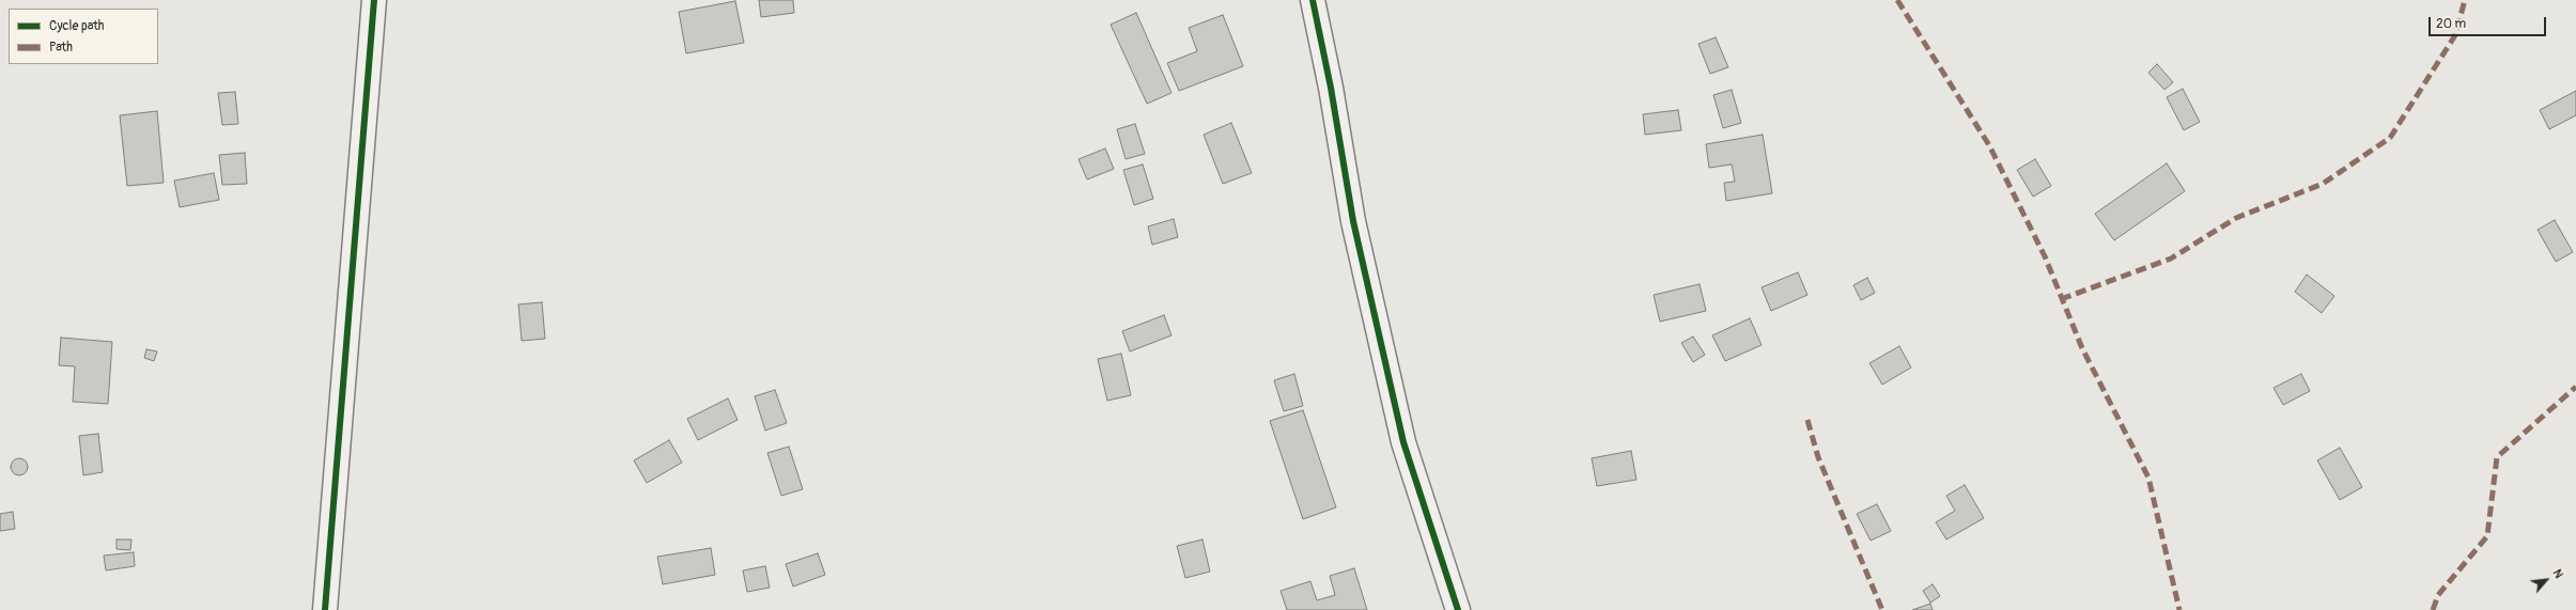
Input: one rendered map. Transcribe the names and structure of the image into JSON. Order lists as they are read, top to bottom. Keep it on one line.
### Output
{"legend":["Cycle path","Path"],"scale_bar":"20 m","north":"top right"}
